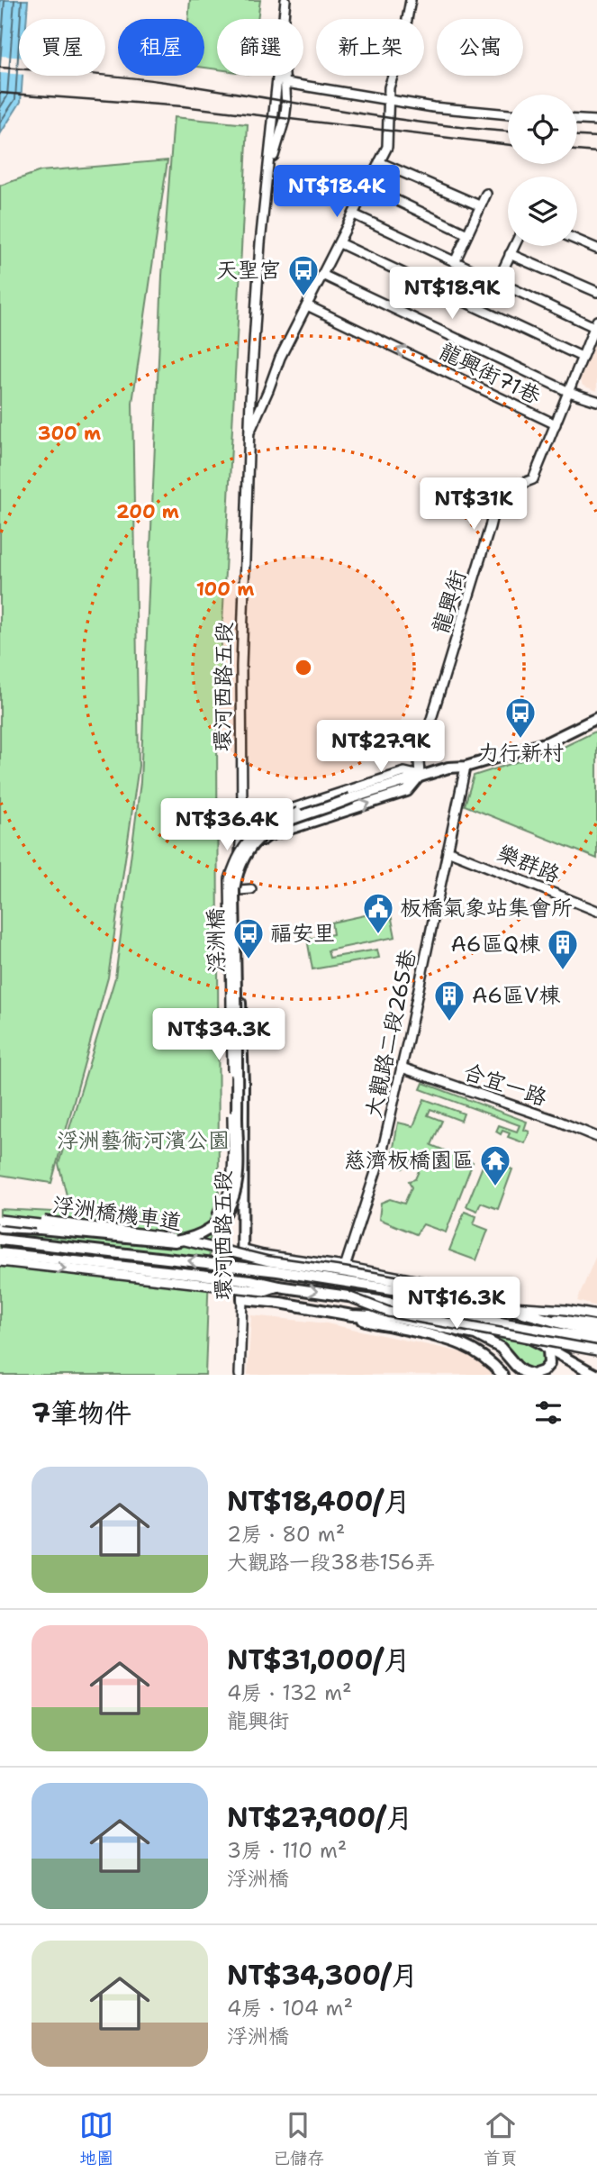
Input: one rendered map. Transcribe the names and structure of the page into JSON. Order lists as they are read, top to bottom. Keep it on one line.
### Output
{"streets":{"main road":["環河西路五段","浮洲橋"],"street":["龍興街71巷","龍興街","樂群路","大觀路二段265巷","合宜一路","浮洲橋機車道"]},"crossings":[["龍興街71巷","龍興街"],["龍興街","浮洲橋"],["樂群路","大觀路二段265巷"],["浮洲橋","大觀路二段265巷"],["大觀路二段265巷","合宜一路"]],"parks":["浮洲藝術河濱公園"],"places":{"bus stop":["天聖宮","力行新村","福安里"],"public building":["板橋氣象站集會所"],"building":["A6區Q棟","A6區V棟"],"temple":["慈濟板橋園區"]},"page":{"chip":["買屋","租屋","篩選","新上架","公寓"],"price":["NT$18.4K","NT$18.9K","NT$31K","NT$27.9K","NT$36.4K","NT$34.3K","NT$16.3K"],"heading":"7筆物件","list":[{"name":"NT$18,400/月","note":"2房 · 80 m² · 大觀路一段38巷156弄"},{"name":"NT$31,000/月","note":"4房 · 132 m² · 龍興街"},{"name":"NT$27,900/月","note":"3房 · 110 m² · 浮洲橋"},{"name":"NT$34,300/月","note":"4房 · 104 m² · 浮洲橋"}],"tabs":["地圖","已儲存","首頁"]},"rings":["300 m","200 m","100 m"]}
